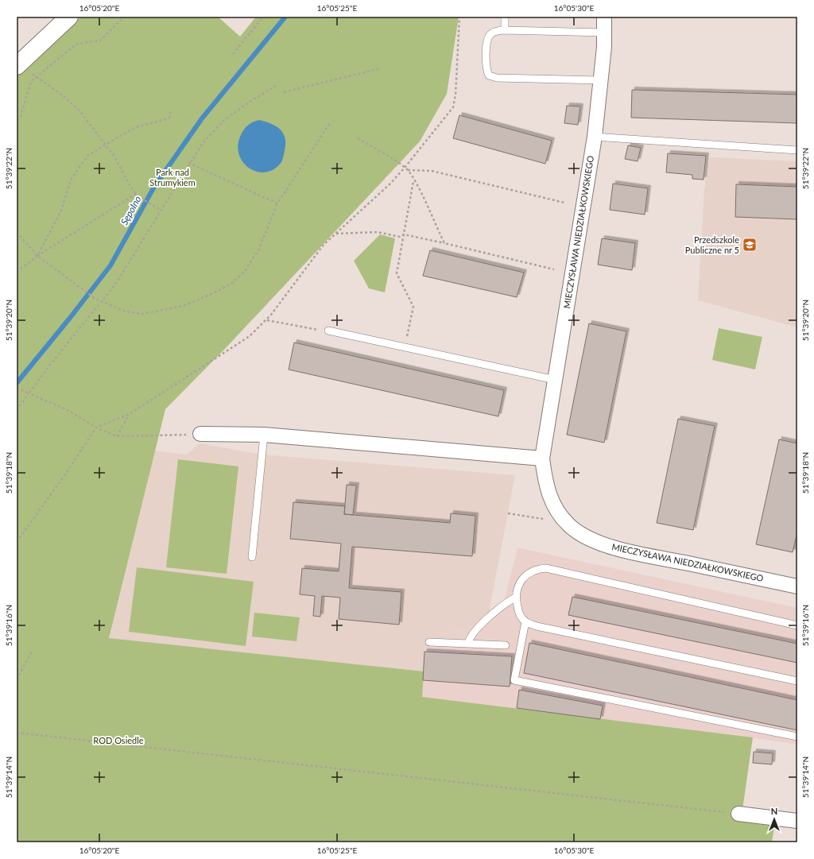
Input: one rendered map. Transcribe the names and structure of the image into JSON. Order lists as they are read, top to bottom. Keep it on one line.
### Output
{"streets":{"street":["MIECZYSŁAWA NIEDZIAŁKOWSKIEGO"]},"water":["Sępolno"],"parks":["Park nad Strumykiem","ROD Osiedle"],"places":{"school or university":["Przedszkole Publiczne nr 5"]},"north":"top","coordinates":["16°05'20\"E","16°05'25\"E","16°05'30\"E","51°39'22\"N","51°39'20\"N","51°39'18\"N","51°39'16\"N","51°39'14\"N"]}
